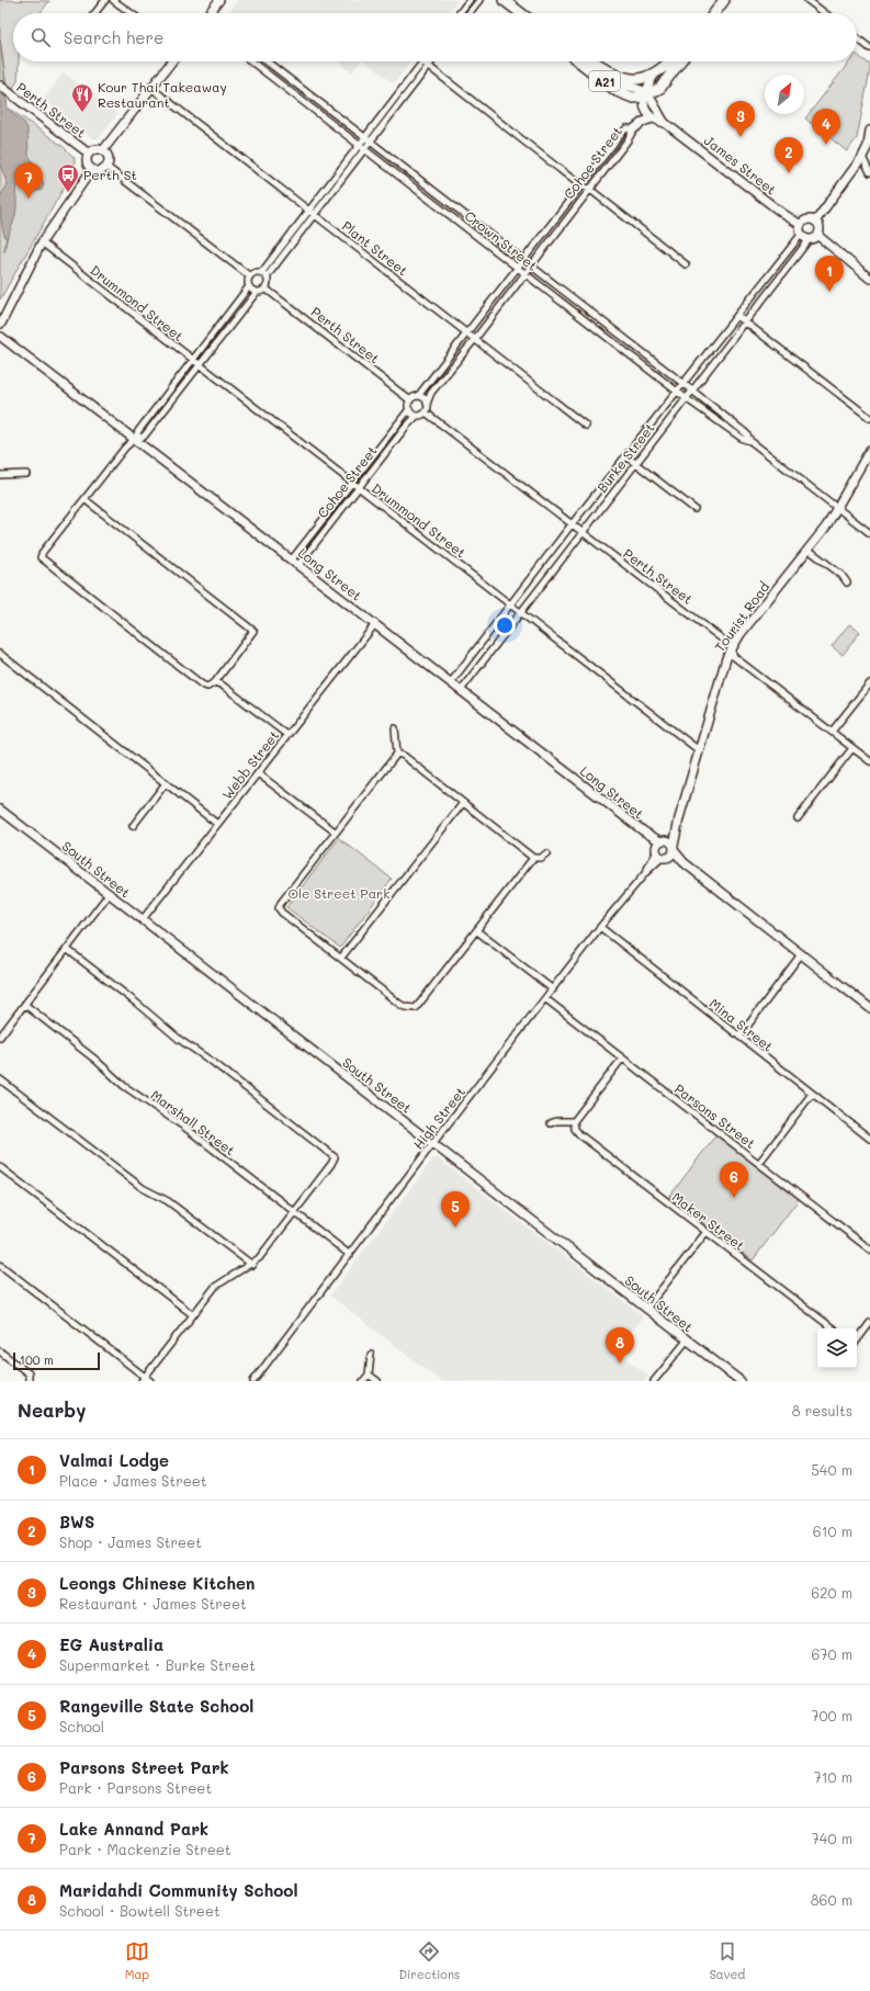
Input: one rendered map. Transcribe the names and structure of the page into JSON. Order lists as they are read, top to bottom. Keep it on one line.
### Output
{"streets":{"highway":["A21"],"street":["Perth Street","Cohoe Street","James Street","Crown Street","Plant Street","Drummond Street","Burke Street","Long Street","Tourist Road","Webb Street","South Street","Mina Street","Parsons Street","High Street","Marshall Street","Maker Street"]},"crossings":[["A21","James Street"],["Perth Street","Cohoe Street"],["Perth Street","Burke Street"],["Perth Street","Tourist Road"],["Cohoe Street","Crown Street"],["Cohoe Street","Plant Street"],["Cohoe Street","Drummond Street"],["Cohoe Street","Long Street"],["James Street","Burke Street"],["Crown Street","Burke Street"],["Crown Street","Tourist Road"],["Drummond Street","Burke Street"],["Drummond Street","Tourist Road"],["Burke Street","Long Street"],["Long Street","Tourist Road"],["Long Street","Webb Street"],["Long Street","High Street"],["Tourist Road","High Street"],["Webb Street","South Street"],["South Street","High Street"],["Mina Street","High Street"],["Parsons Street","High Street"],["High Street","Marshall Street"]],"parks":["Ole Street Park"],"places":{"restaurant":["Kour Thai Takeaway Restaurant"],"bus stop":["Perth St"]},"scale_bar":"100 m","north":"top right","page":{"search":"Search here","pins":["3","4","2","7","1","6","5","8"],"scale":"100 m","heading":["Nearby","8 results"],"list":[{"mark":"1","name":"Valmai Lodge","note":"Place · James Street","value":"540 m"},{"mark":"2","name":"BWS","note":"Shop · James Street","value":"610 m"},{"mark":"3","name":"Leongs Chinese Kitchen","note":"Restaurant · James Street","value":"620 m"},{"mark":"4","name":"EG Australia","note":"Supermarket · Burke Street","value":"670 m"},{"mark":"5","name":"Rangeville State School","note":"School","value":"700 m"},{"mark":"6","name":"Parsons Street Park","note":"Park · Parsons Street","value":"710 m"},{"mark":"7","name":"Lake Annand Park","note":"Park · Mackenzie Street","value":"740 m"},{"mark":"8","name":"Maridahdi Community School","note":"School · Bowtell Street","value":"860 m"}],"nav":["Map","Directions","Saved"]}}
